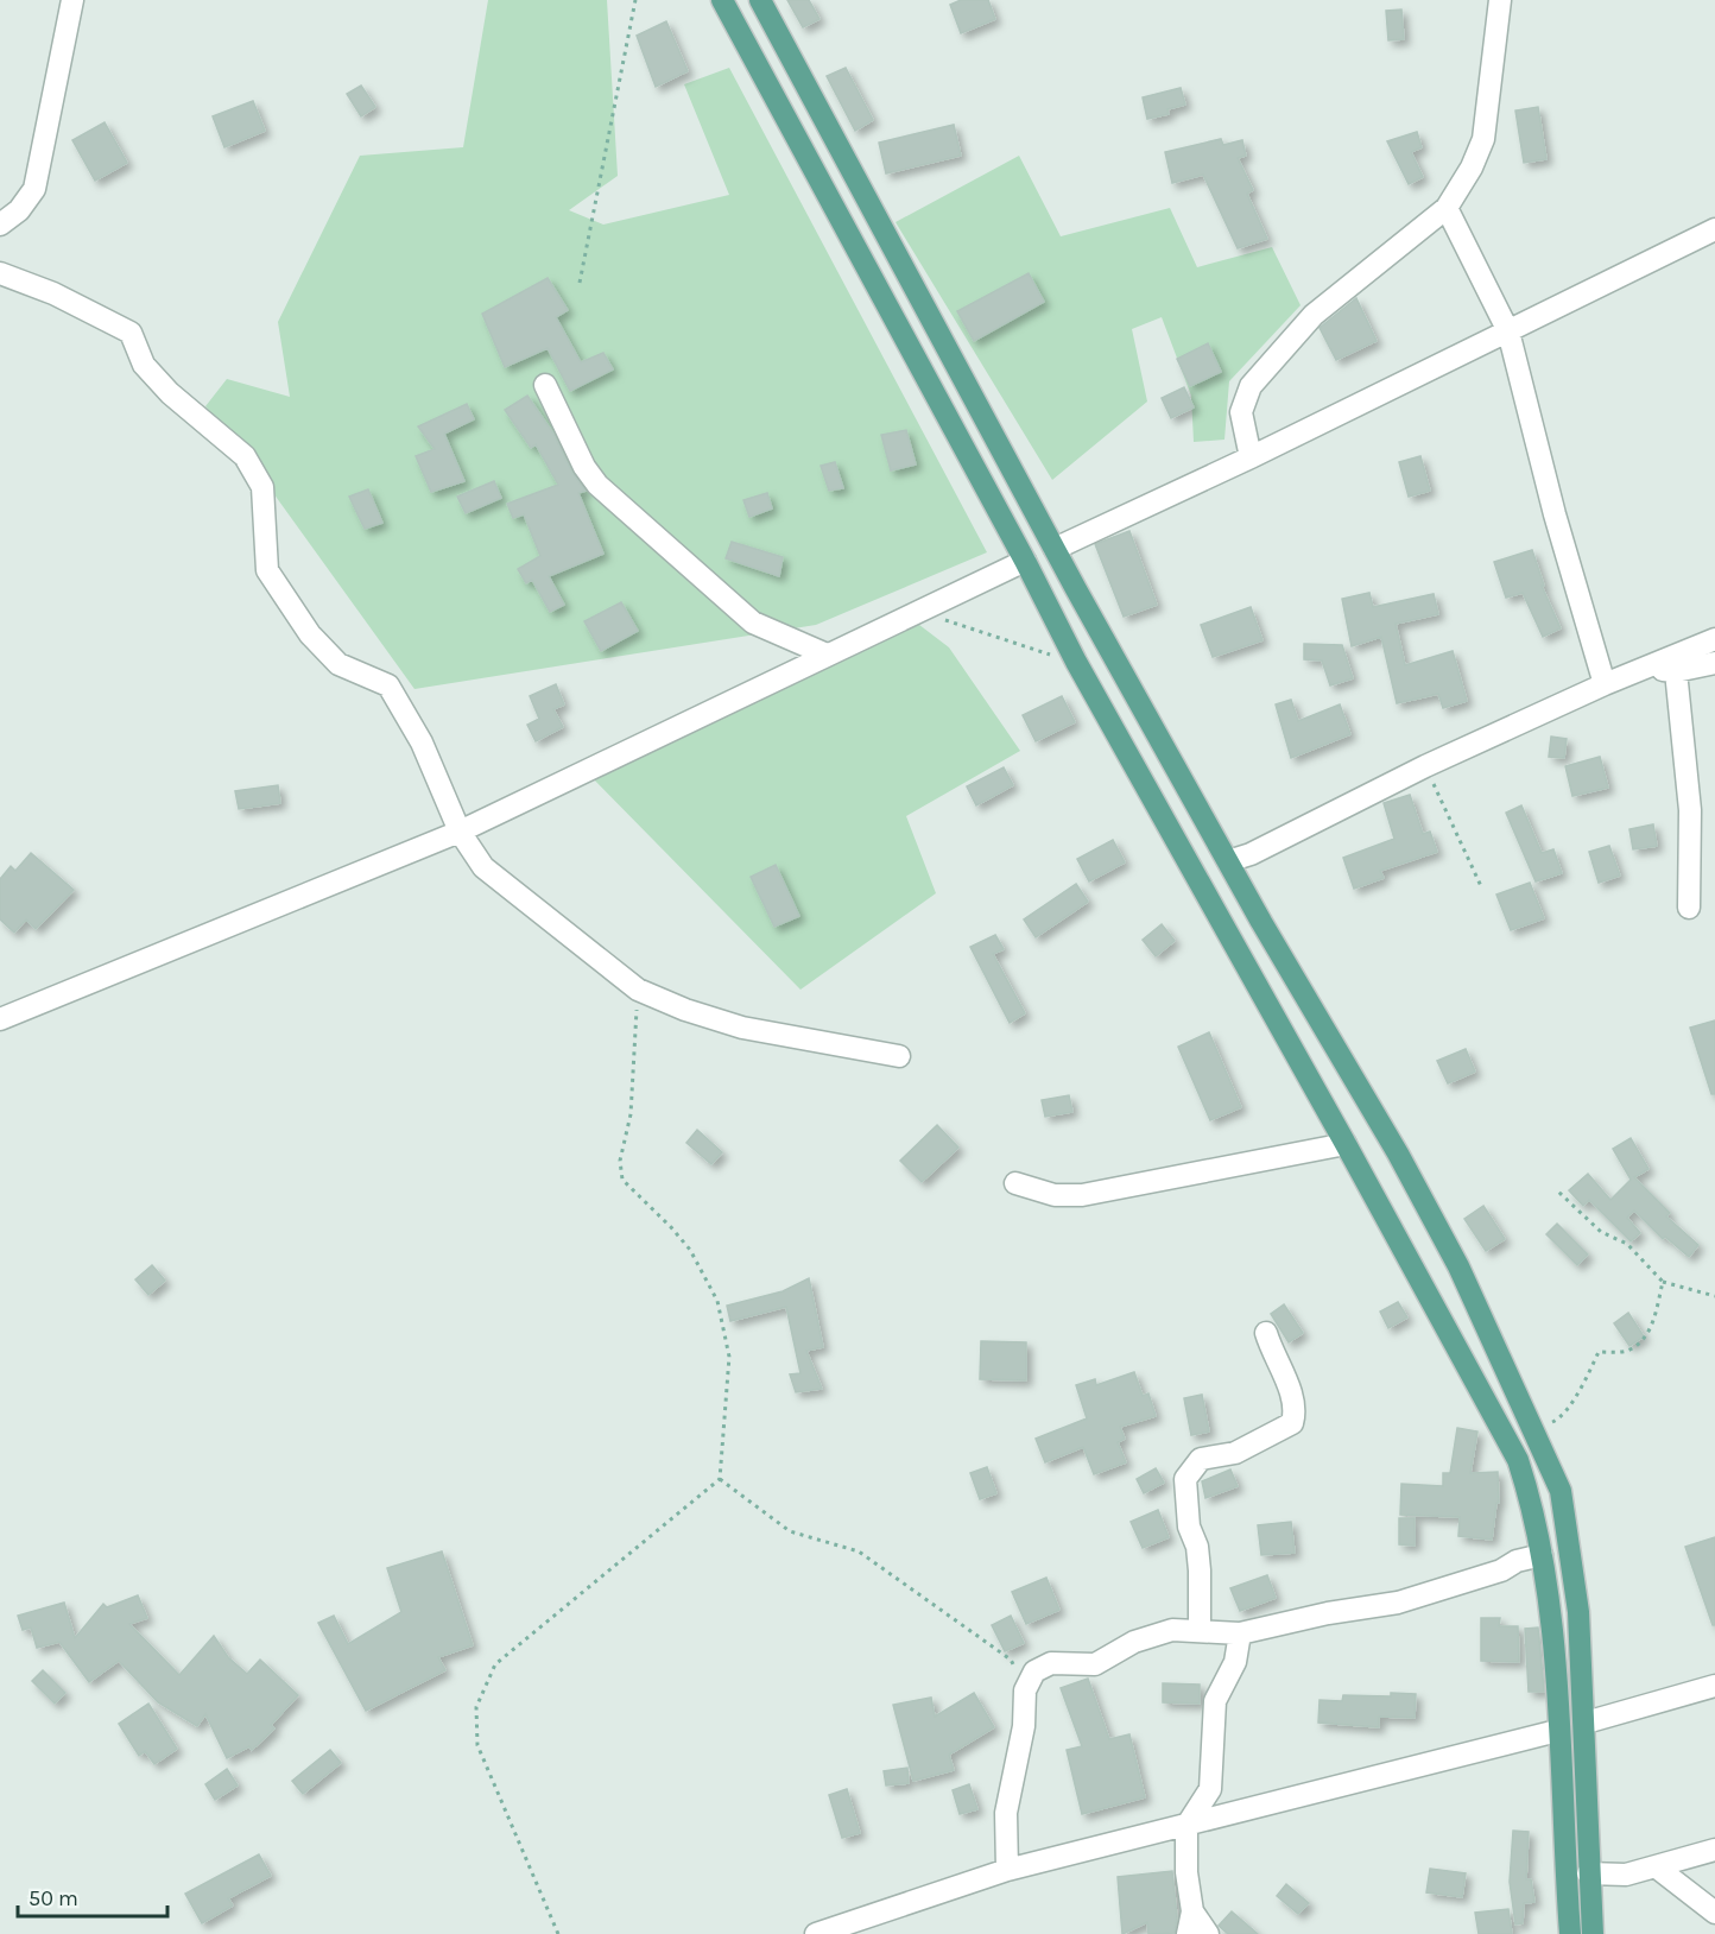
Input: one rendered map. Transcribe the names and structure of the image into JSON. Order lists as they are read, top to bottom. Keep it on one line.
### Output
{"scale_bar":"50 m"}
